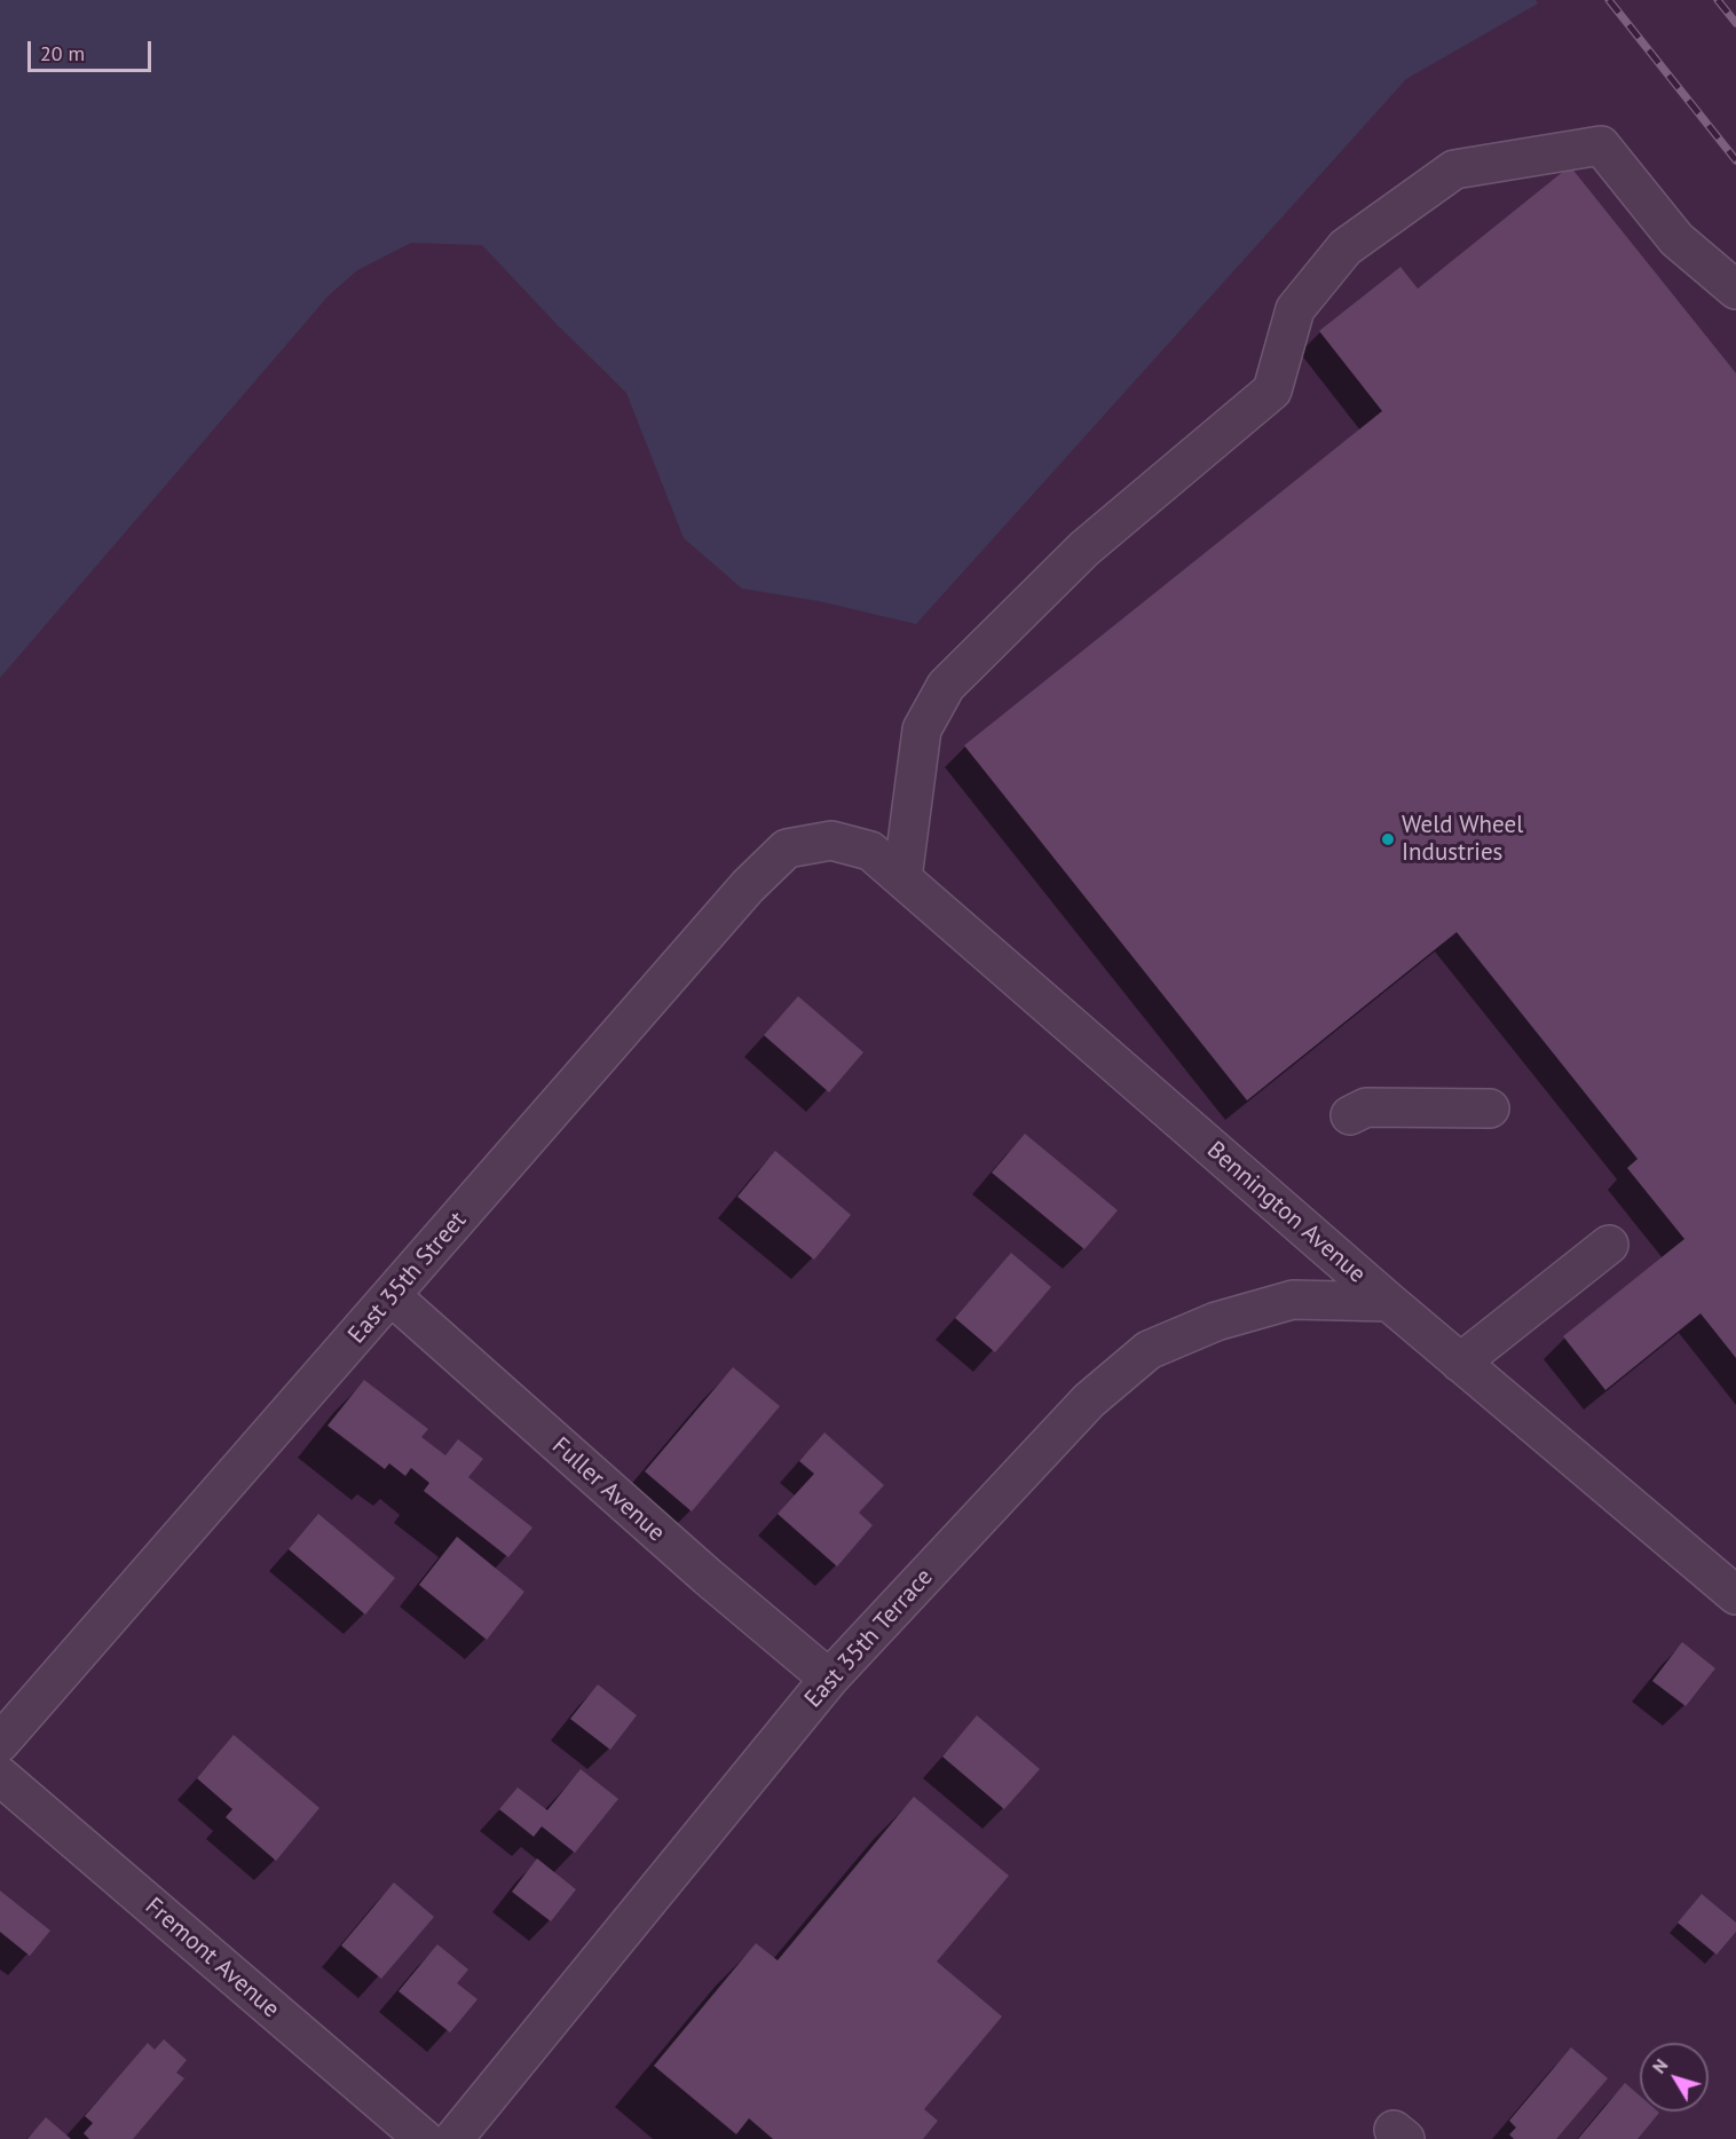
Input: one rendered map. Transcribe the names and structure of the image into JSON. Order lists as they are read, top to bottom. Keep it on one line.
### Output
{"streets":{"street":["Bennington Avenue","East 35th Street","Fuller Avenue","East 35th Terrace","Fremont Avenue"]},"crossings":[["Bennington Avenue","East 35th Street"],["Bennington Avenue","East 35th Terrace"],["East 35th Street","Fuller Avenue"],["Fuller Avenue","East 35th Terrace"]],"places":["Weld Wheel Industries"],"scale_bar":"20 m","north":"top left"}
